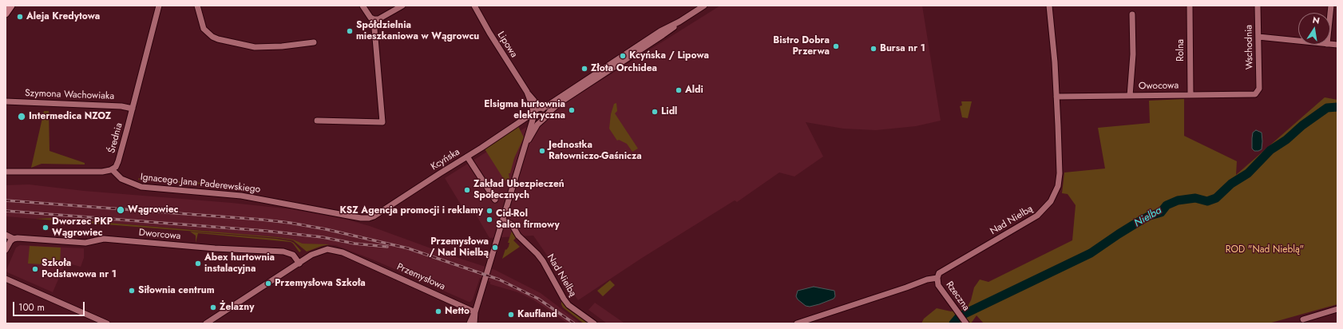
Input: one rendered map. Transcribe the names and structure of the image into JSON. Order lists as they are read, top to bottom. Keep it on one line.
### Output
{"streets":{"street":["Lipowa","Wschodnia","Rolna","Owocowa","Szymona Wachowiaka","Średnia","Kcyńska","Ignacego Jana Paderewskiego","Nad Nielbą","Dworcowa","Przemysłowa","Rzeczna"]},"crossings":[["Lipowa","Kcyńska"],["Wschodnia","Owocowa"],["Rolna","Owocowa"],["Owocowa","Nad Nielbą"],["Szymona Wachowiaka","Średnia"],["Średnia","Ignacego Jana Paderewskiego"],["Kcyńska","Ignacego Jana Paderewskiego"],["Nad Nielbą","Rzeczna"],["Dworcowa","Przemysłowa"]],"water":["Nielba"],"parks":["ROD \"Nad Nieblą\""],"places":["Aleja Kredytowa","Spółdzielnia mieszkaniowa w Wągrowcu","Bistro Dobra Przerwa","Bursa nr 1","Kcyńska / Lipowa","Złota Orchidea","Aldi","Elsigma hurtownia elektryczna","Lidl","Intermedica NZOZ","Jednostka Ratowniczo-Gaśnicza","Zakład Ubezpieczeń Społecznych","Wągrowiec","KSZ Agencja promocji i reklamy","Cid-Rol Salon firmowy","Dworzec PKP Wągrowiec","Przemysłowa / Nad Nielbą","Abex hurtownia instalacyjna","Szkoła Podstawowa nr 1","Przemysłowa Szkoła","Siłownia centrum","Żelazny","Netto","Kaufland"],"scale_bar":"100 m","north":"top"}
